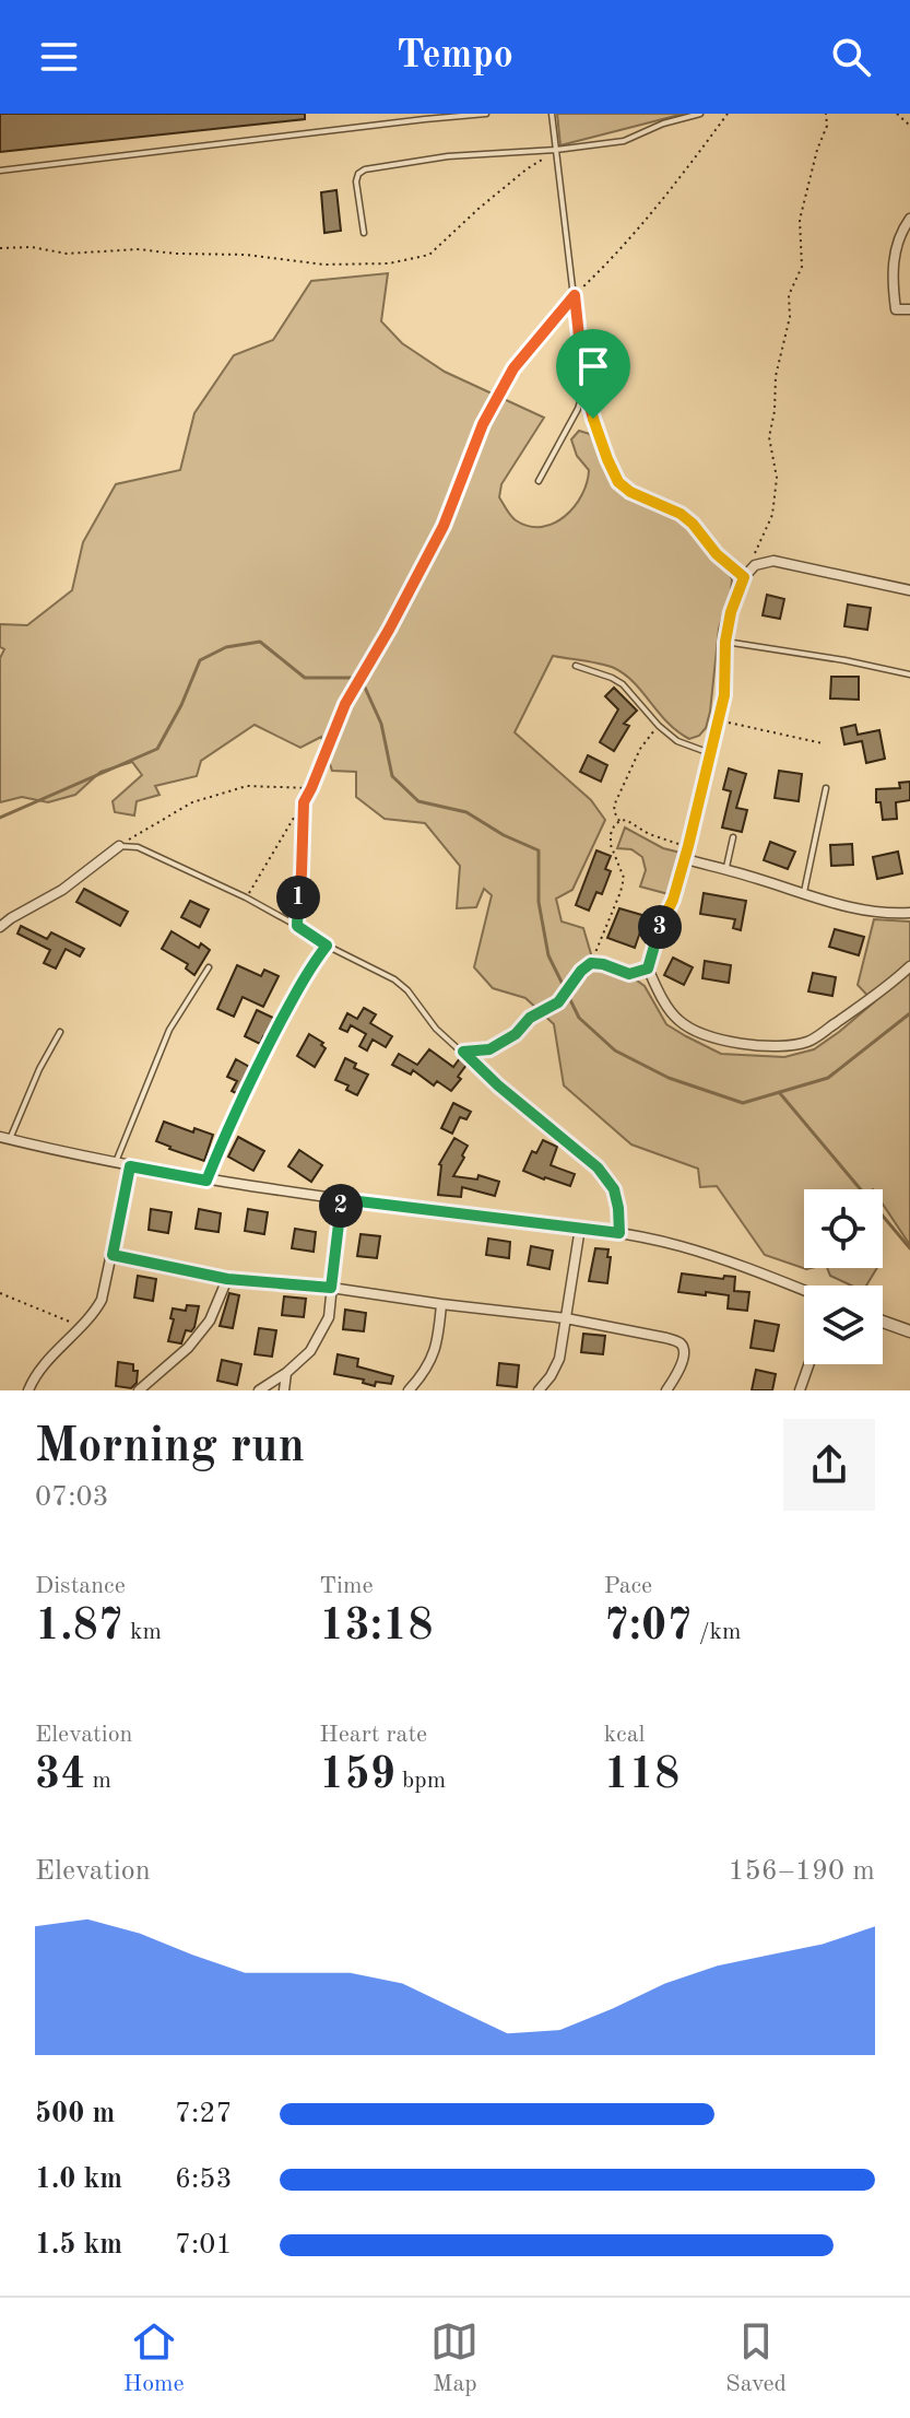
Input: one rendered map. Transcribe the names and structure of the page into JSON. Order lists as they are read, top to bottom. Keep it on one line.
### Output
{"page":{"header":"Tempo","pins":["1","3","2"],"heading":["Morning run","07:03"],"stats":[["Distance","1.87 km"],["Time","13:18"],["Pace","7:07 /km"],["Elevation","34 m"],["Heart rate","159 bpm"],["kcal","118"]],"chart":["Elevation","156–190 m"],"list":[{"name":"500 m","note":"7:27"},{"name":"1.0 km","note":"6:53"},{"name":"1.5 km","note":"7:01"}],"tabs":["Home","Map","Saved"]}}
